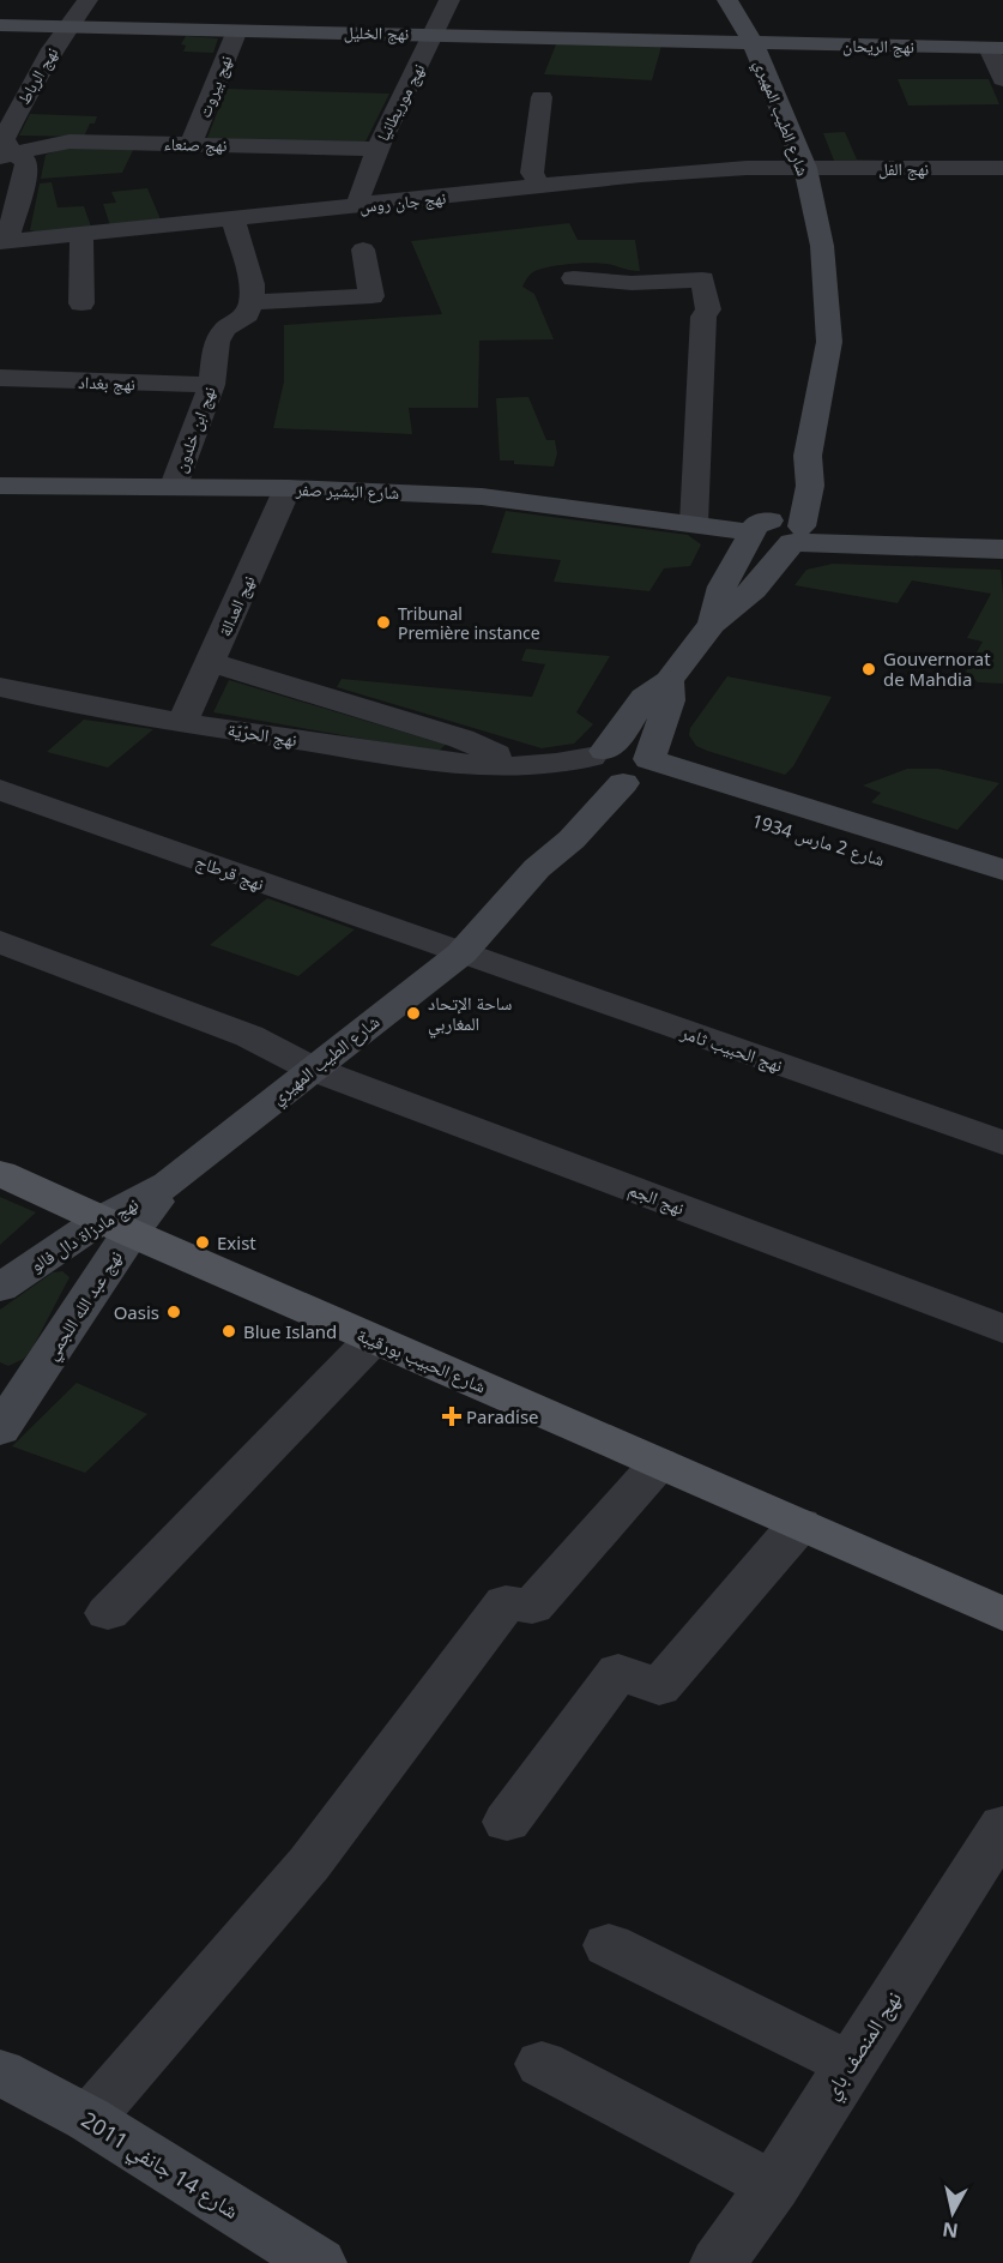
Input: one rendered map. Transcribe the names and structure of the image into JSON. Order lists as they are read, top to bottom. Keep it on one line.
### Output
{"streets":{"main road":["شارع الحبيب بورقيبة"],"street":["نهج الخليل","نهج الريحان","نهج الرباط","نهج بيروت","نهج موريطانيا","شارع الطيب المهيري","نهج صنعاء","نهج الفل","نهج جان روس","نهج بغداد","نهج ابن خلدون","شارع البشير صفر","نهج العدالة","نهج الحرّيّة","شارع 2 مارس 1934","نهج قرطاج","نهج الحبيب ثامر","نهج الجم","نهج مادزاة دال فالو","نهج عبد الله اللجمي","نهج المنصف باي","شارع 14 جانفي 2011"]},"crossings":[["نهج الخليل","نهج الريحان"],["نهج الخليل","نهج الرباط"],["نهج الخليل","نهج بيروت"],["نهج الخليل","نهج موريطانيا"],["نهج الخليل","شارع الطيب المهيري"],["نهج الريحان","شارع الطيب المهيري"],["نهج الرباط","نهج صنعاء"],["نهج الرباط","نهج جان روس"],["نهج بيروت","نهج صنعاء"],["نهج موريطانيا","نهج صنعاء"],["نهج موريطانيا","نهج جان روس"],["شارع الطيب المهيري","نهج الفل"],["شارع الطيب المهيري","نهج جان روس"],["شارع الطيب المهيري","شارع البشير صفر"],["شارع الطيب المهيري","نهج الحرّيّة"],["شارع الطيب المهيري","شارع 2 مارس 1934"],["شارع الطيب المهيري","نهج قرطاج"],["شارع الطيب المهيري","نهج الحبيب ثامر"],["شارع الطيب المهيري","نهج الجم"],["شارع الطيب المهيري","نهج عبد الله اللجمي"],["نهج الفل","نهج جان روس"],["نهج بغداد","نهج ابن خلدون"],["نهج ابن خلدون","شارع البشير صفر"],["شارع البشير صفر","نهج العدالة"],["نهج العدالة","نهج الحرّيّة"],["نهج الحرّيّة","شارع 2 مارس 1934"],["نهج قرطاج","نهج الحبيب ثامر"],["نهج مادزاة دال فالو","نهج عبد الله اللجمي"],["نهج مادزاة دال فالو","شارع الحبيب بورقيبة"],["نهج عبد الله اللجمي","شارع الحبيب بورقيبة"]],"places":{"other":["Tribunal Première instance","Gouvernorat de Mahdia","ساحة الإتحاد المغاربي","Exist","Oasis","Blue Island"],"health":["Paradise"]},"north":"bottom"}
